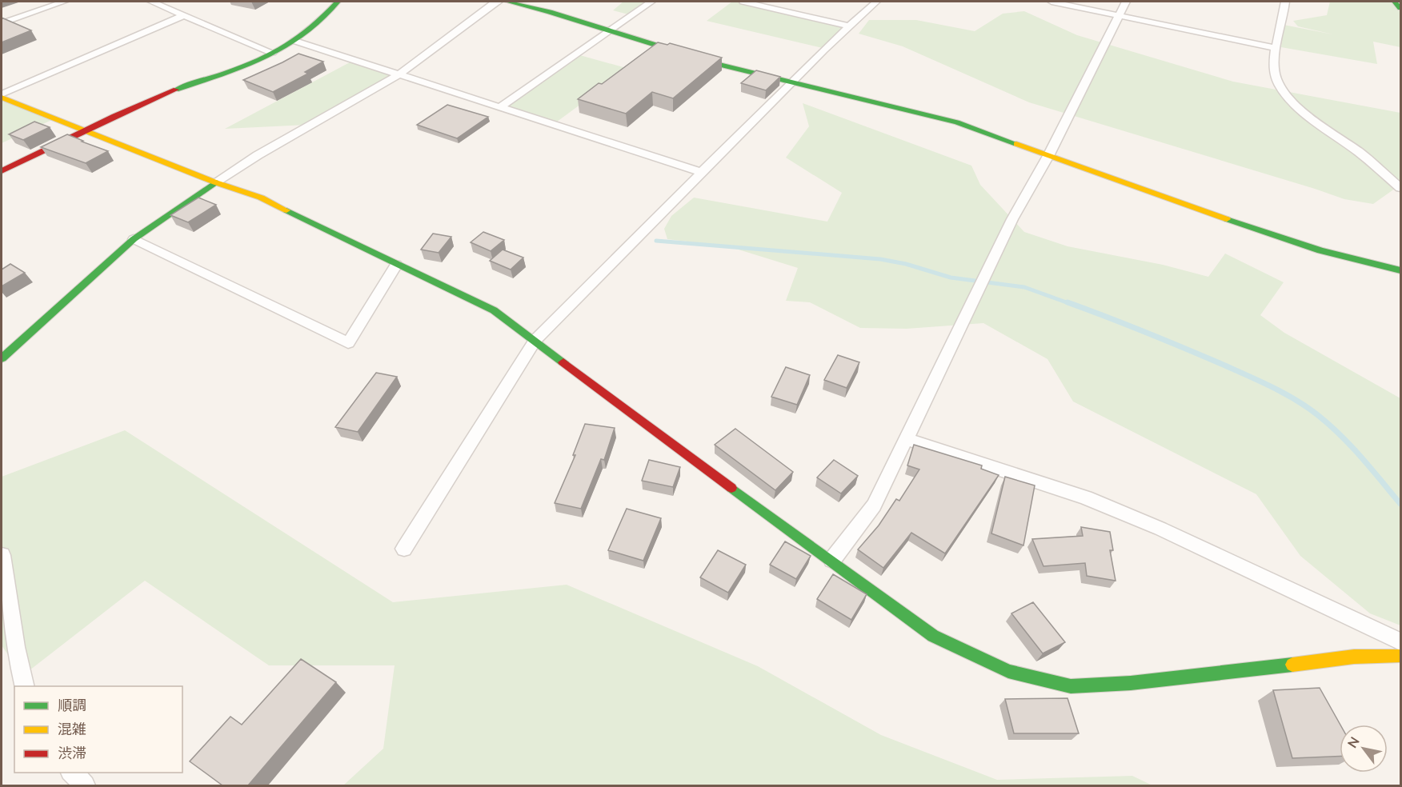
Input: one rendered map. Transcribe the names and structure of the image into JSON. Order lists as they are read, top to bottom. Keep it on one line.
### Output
{"legend":["順調","混雑","渋滞"],"north":"top left"}
